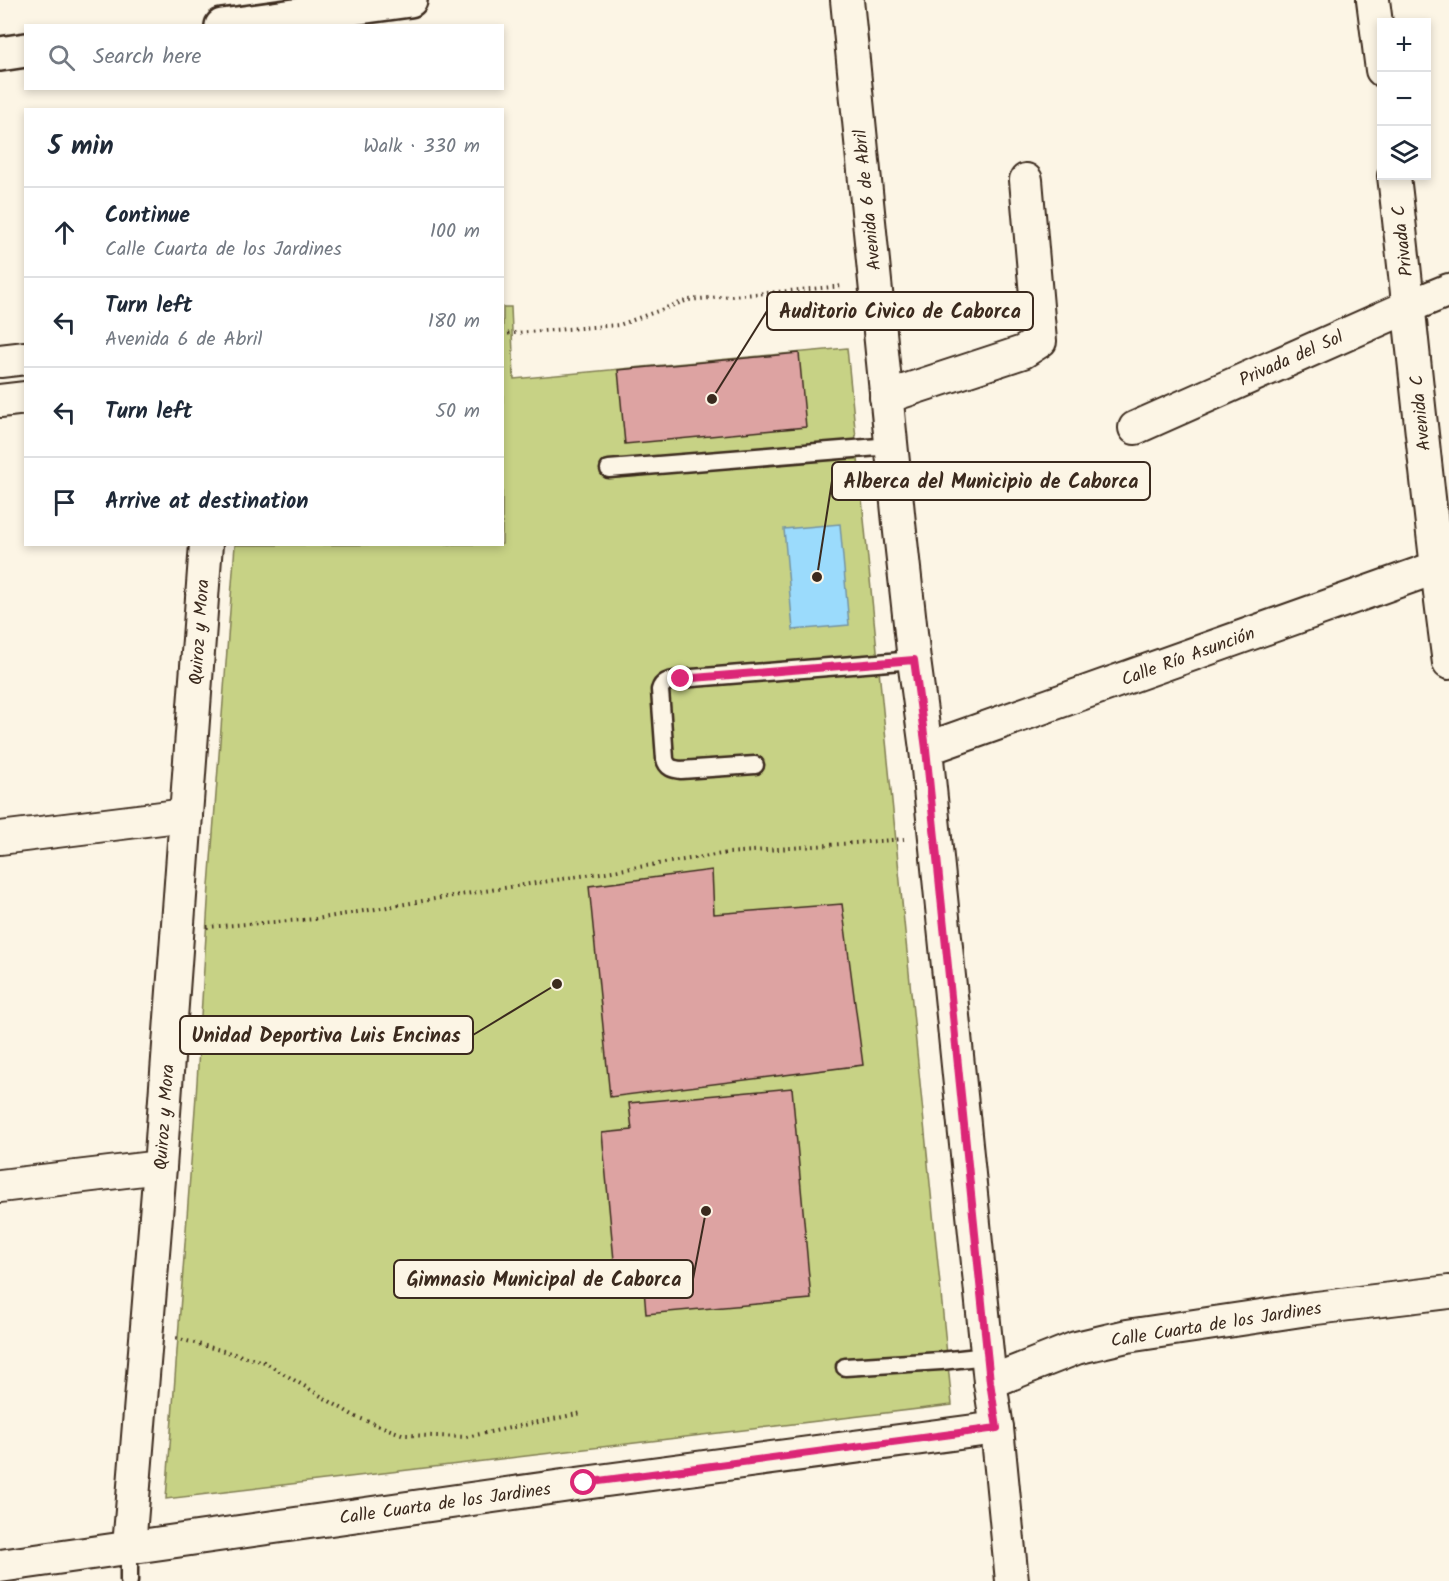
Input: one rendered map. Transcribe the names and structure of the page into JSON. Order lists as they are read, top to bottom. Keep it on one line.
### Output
{"streets":{"street":["Avenida 6 de Abril","Privada C","Privada del Sol","Avenida C","Quiroz y Mora","Calle Río Asunción","Calle Cuarta de los Jardines"]},"crossings":[["Avenida 6 de Abril","Calle Río Asunción"],["Avenida 6 de Abril","Calle Cuarta de los Jardines"],["Privada C","Privada del Sol"],["Privada C","Avenida C"],["Privada del Sol","Avenida C"],["Avenida C","Calle Río Asunción"],["Quiroz y Mora","Calle Cuarta de los Jardines"]],"places":["Auditorio Civico de Caborca","Alberca del Municipio de Caborca","Unidad Deportiva Luis Encinas","Gimnasio Municipal de Caborca"],"page":{"map_buttons":["+","−"],"search":"Search here","heading":["5 min","Walk · 330 m"],"list":[["Continue","Calle Cuarta de los Jardines","100 m"],["Turn left","Avenida 6 de Abril","180 m"],["Turn left","50 m"],"Arrive at destination"]}}
